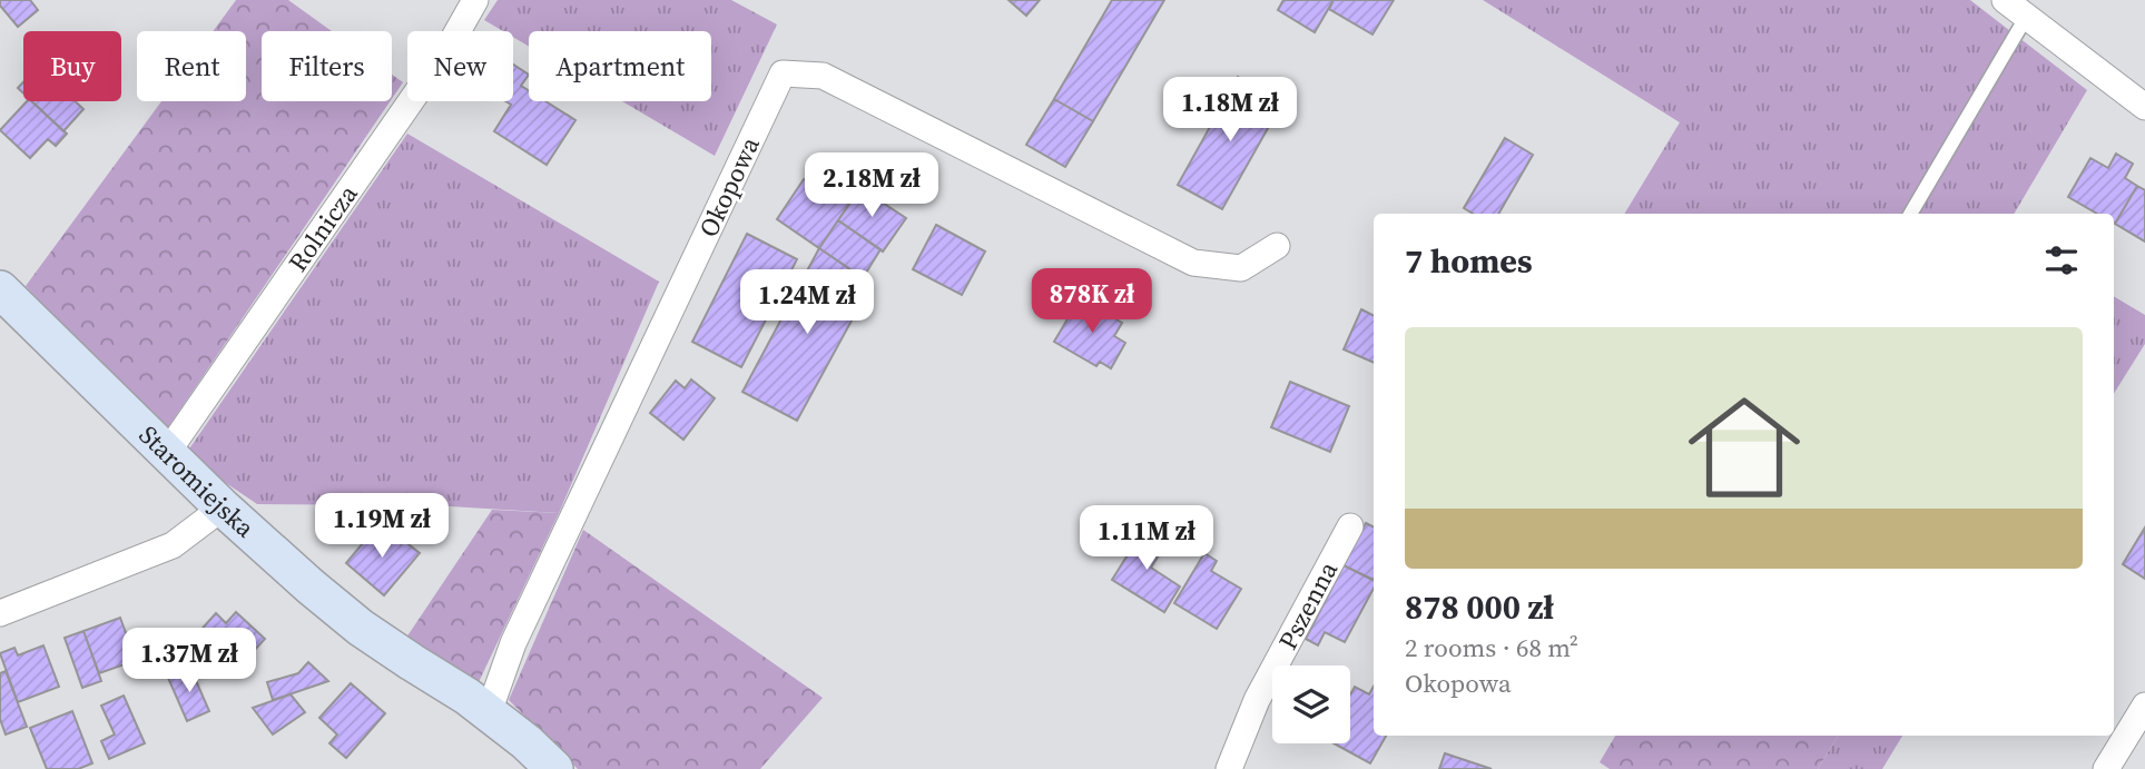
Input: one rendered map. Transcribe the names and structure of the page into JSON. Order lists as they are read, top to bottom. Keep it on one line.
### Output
{"streets":{"street":["Okopowa","Rolnicza","Staromiejska","Pszenna"]},"crossings":[["Okopowa","Staromiejska"],["Rolnicza","Staromiejska"]],"page":{"chip":["Buy","Rent","Filters","New","Apartment"],"price":["1.18M zł","2.18M zł","878K zł","1.24M zł","1.19M zł","1.11M zł","1.37M zł"],"heading":"7 homes","list":[{"name":"878 000 zł","note":"2 rooms · 68 m² · Okopowa"}]}}
